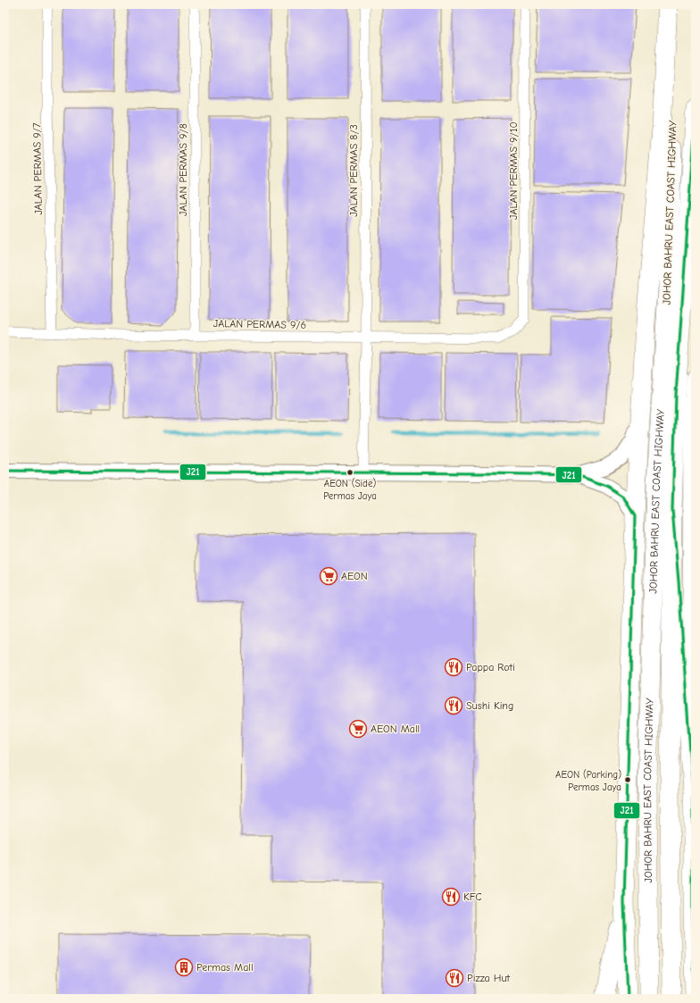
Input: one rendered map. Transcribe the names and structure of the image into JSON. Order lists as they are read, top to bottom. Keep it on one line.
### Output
{"streets":{"highway":["JOHOR BAHRU EAST COAST HIGHWAY"],"street":["JALAN PERMAS 9/7","JALAN PERMAS 9/8","JALAN PERMAS 8/3","JALAN PERMAS 9/10","JALAN PERMAS 9/6"]},"crossings":[["JALAN PERMAS 9/7","JALAN PERMAS 9/6"],["JALAN PERMAS 9/8","JALAN PERMAS 9/6"],["JALAN PERMAS 8/3","JALAN PERMAS 9/6"],["JALAN PERMAS 9/10","JALAN PERMAS 9/6"]],"places":{"other":["AEON (Side) Permas Jaya","AEON (Parking) Permas Jaya"],"supermarket":["AEON","AEON Mall"],"restaurant":["Pappa Roti","Sushi King","KFC","Pizza Hut"],"building":["Permas Mall"]},"lines":["transit line J21"]}
